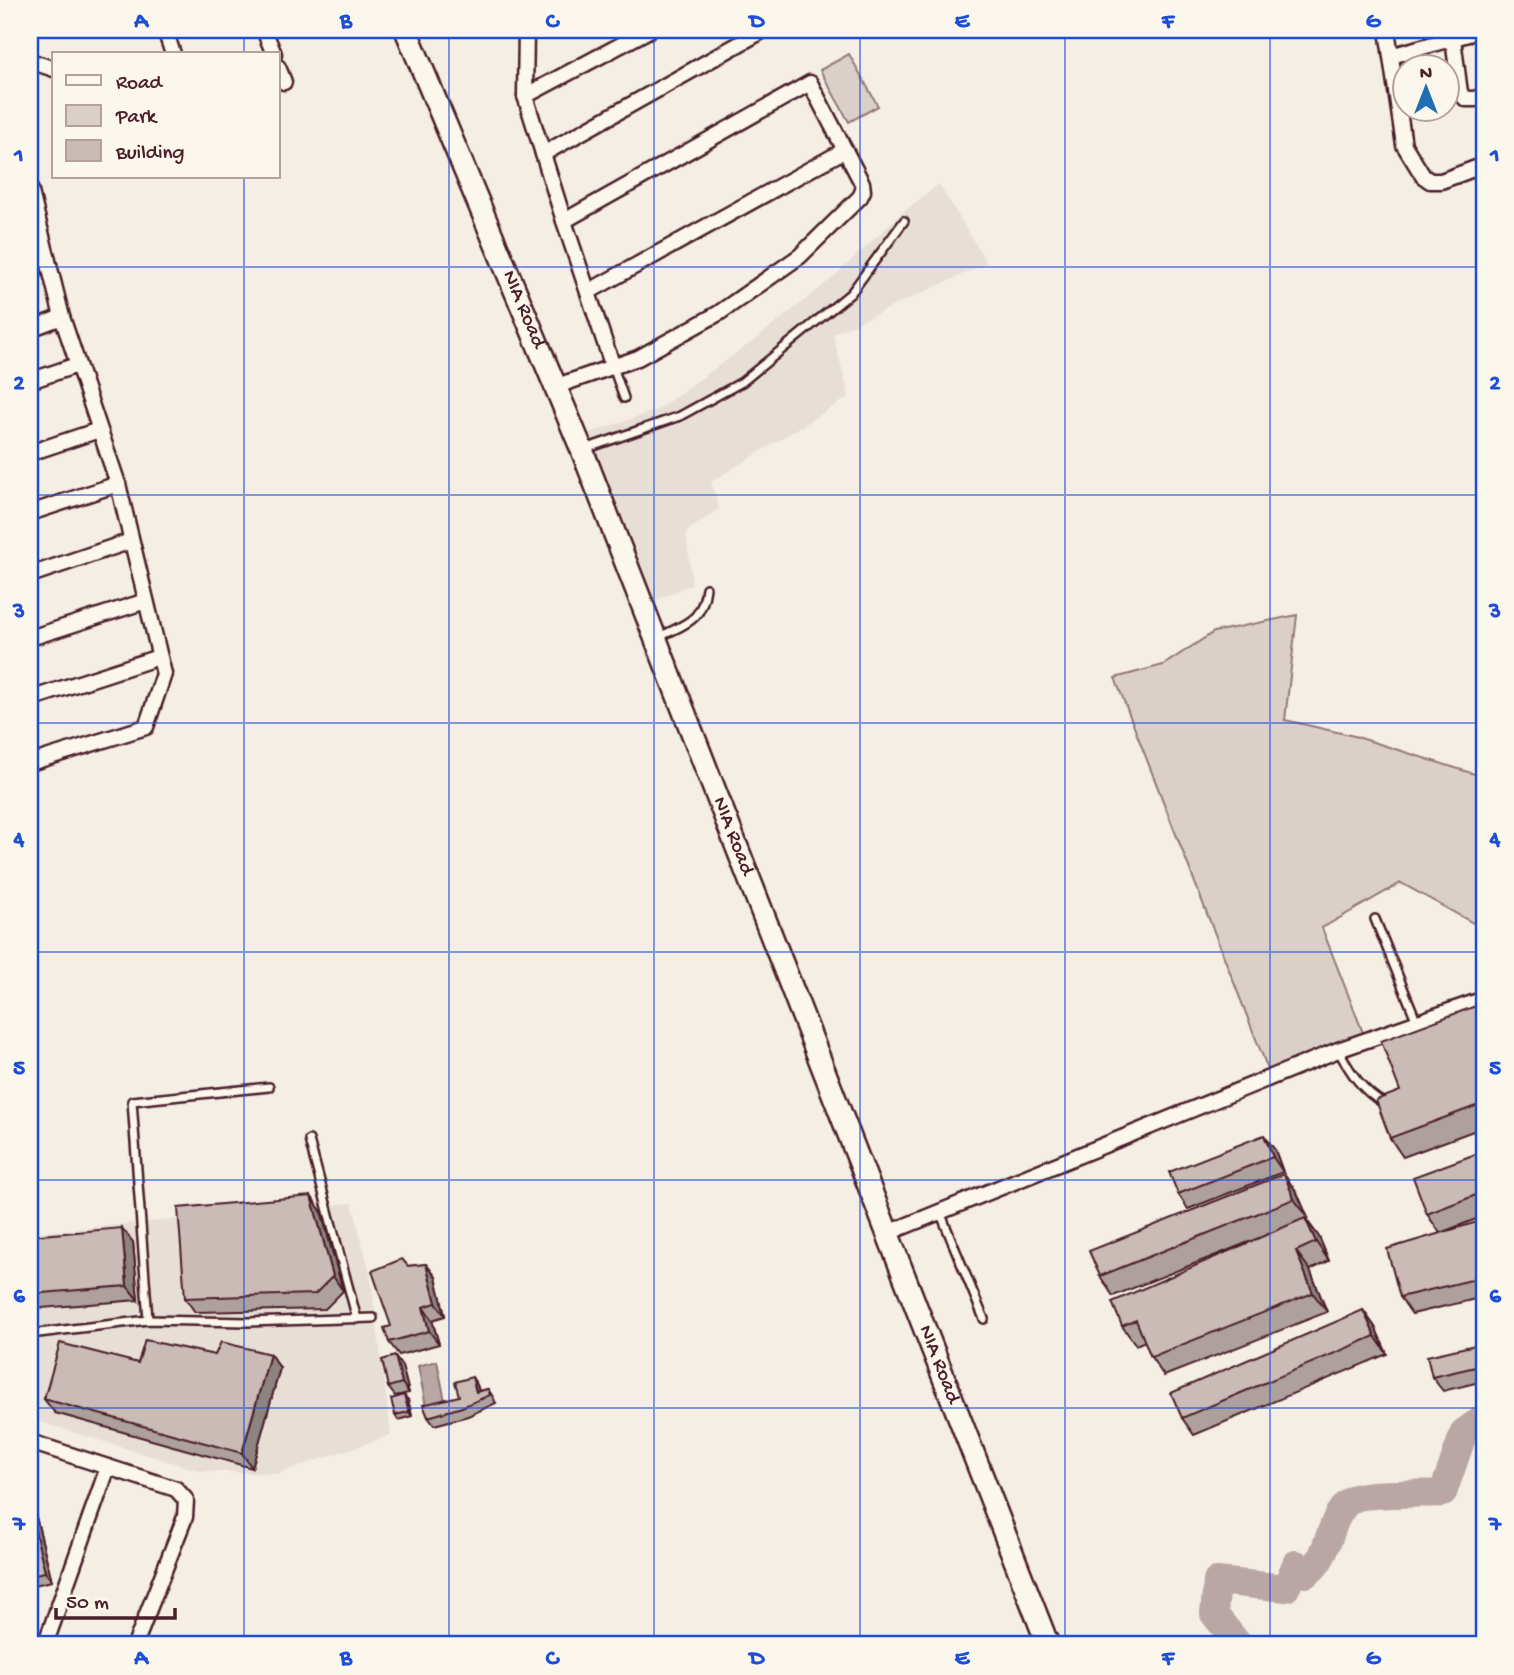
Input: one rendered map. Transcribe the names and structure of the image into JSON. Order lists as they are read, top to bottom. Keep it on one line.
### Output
{"streets":{"street":["NIA Road"]},"legend":["Road","Park","Building"],"scale_bar":"50 m","north":"top","grid":{"columns":["A","B","C","D","E","F","G"],"rows":["1","2","3","4","5","6","7"]}}
